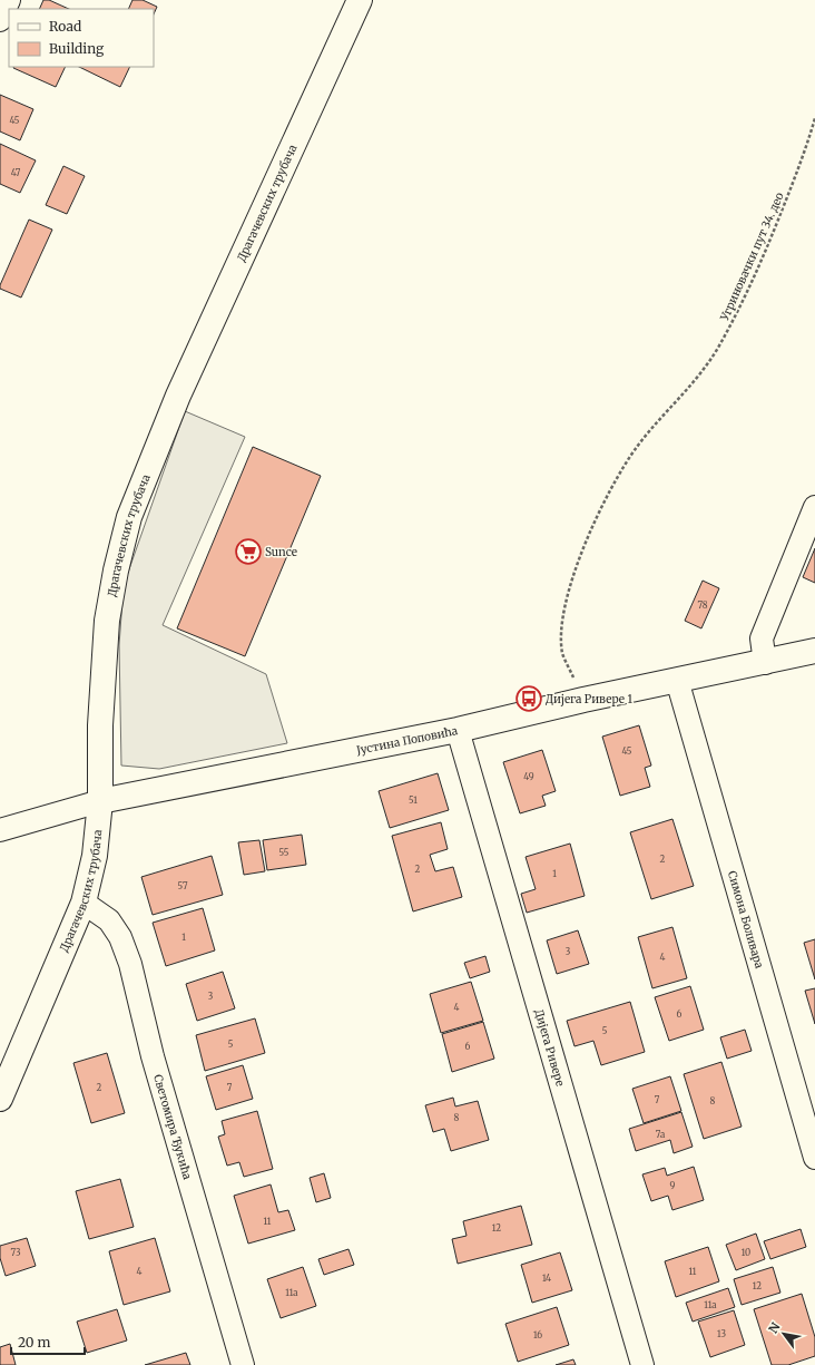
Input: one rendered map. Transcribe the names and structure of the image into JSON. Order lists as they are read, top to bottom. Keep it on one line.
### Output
{"streets":{"street":["Драгачевских трубача","Јустина Поповића","Симона Боливара","Дијега Ривере","Светомира Ђукића"],"path":["Угриновачки пут 34. део"]},"crossings":[["Драгачевских трубача","Јустина Поповића"],["Драгачевских трубача","Светомира Ђукића"],["Угриновачки пут 34. део","Јустина Поповића"],["Јустина Поповића","Симона Боливара"],["Јустина Поповића","Дијега Ривере"]],"places":{"supermarket":["Sunce"],"bus stop":["Дијега Ривере 1"]},"house_numbers":["45","47","78","45","49","51","55","2","2","1","57","1","3","4","3","4","6","5","5","6","2","7","7","8","8","7a","9","11","12","73","10","4","11","14","12","11a","11a","13","16"],"legend":["Road","Building"],"scale_bar":"20 m","north":"top left"}
